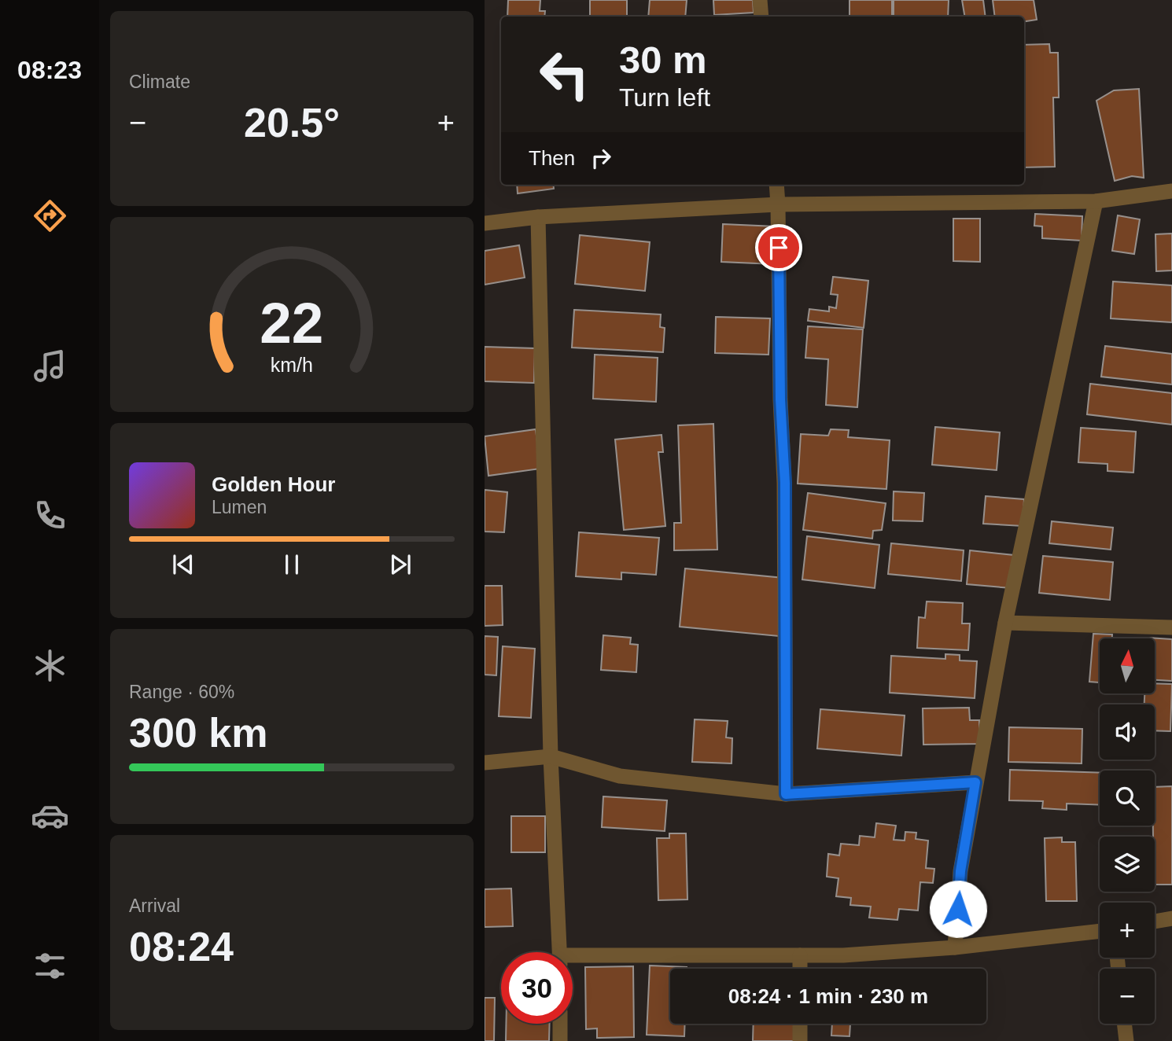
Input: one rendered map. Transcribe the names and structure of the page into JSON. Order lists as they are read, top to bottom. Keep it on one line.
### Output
{"north":"top","page":{"tabs":"08:23","tile":["Climate",["Range · 60%","300 km"],["Arrival","08:24"]],"turn":["30 m","Turn left"],"heat":["−","20.5°","+"],"then":"Then","song":["Golden Hour","Lumen"],"map_buttons":["+","−"],"limit":"30","trip":"08:24 · 1 min · 230 m","gauge":["22","km/h"]}}
